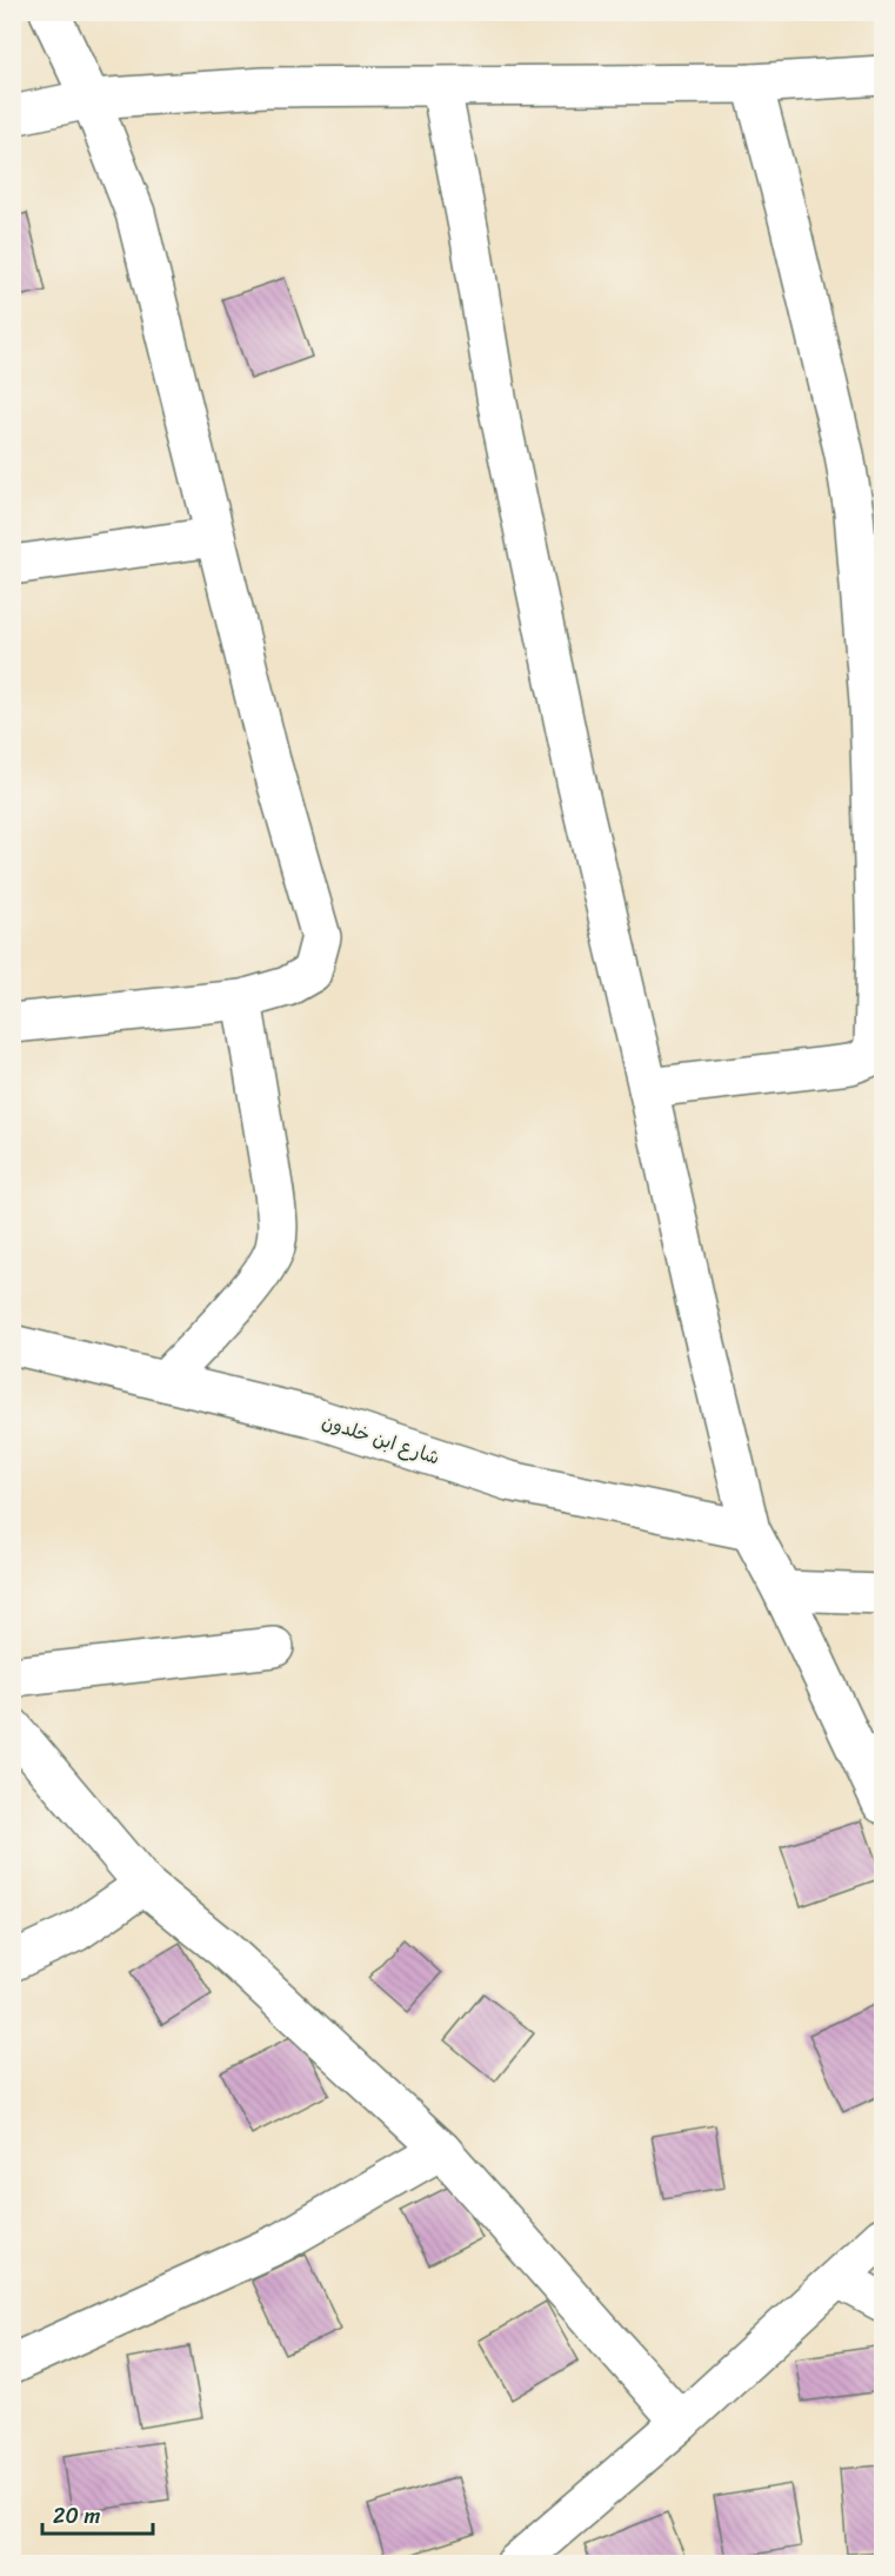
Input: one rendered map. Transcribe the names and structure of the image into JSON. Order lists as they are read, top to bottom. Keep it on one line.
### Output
{"streets":{"street":["شارع ابن خلدون"]},"scale_bar":"20 m"}
